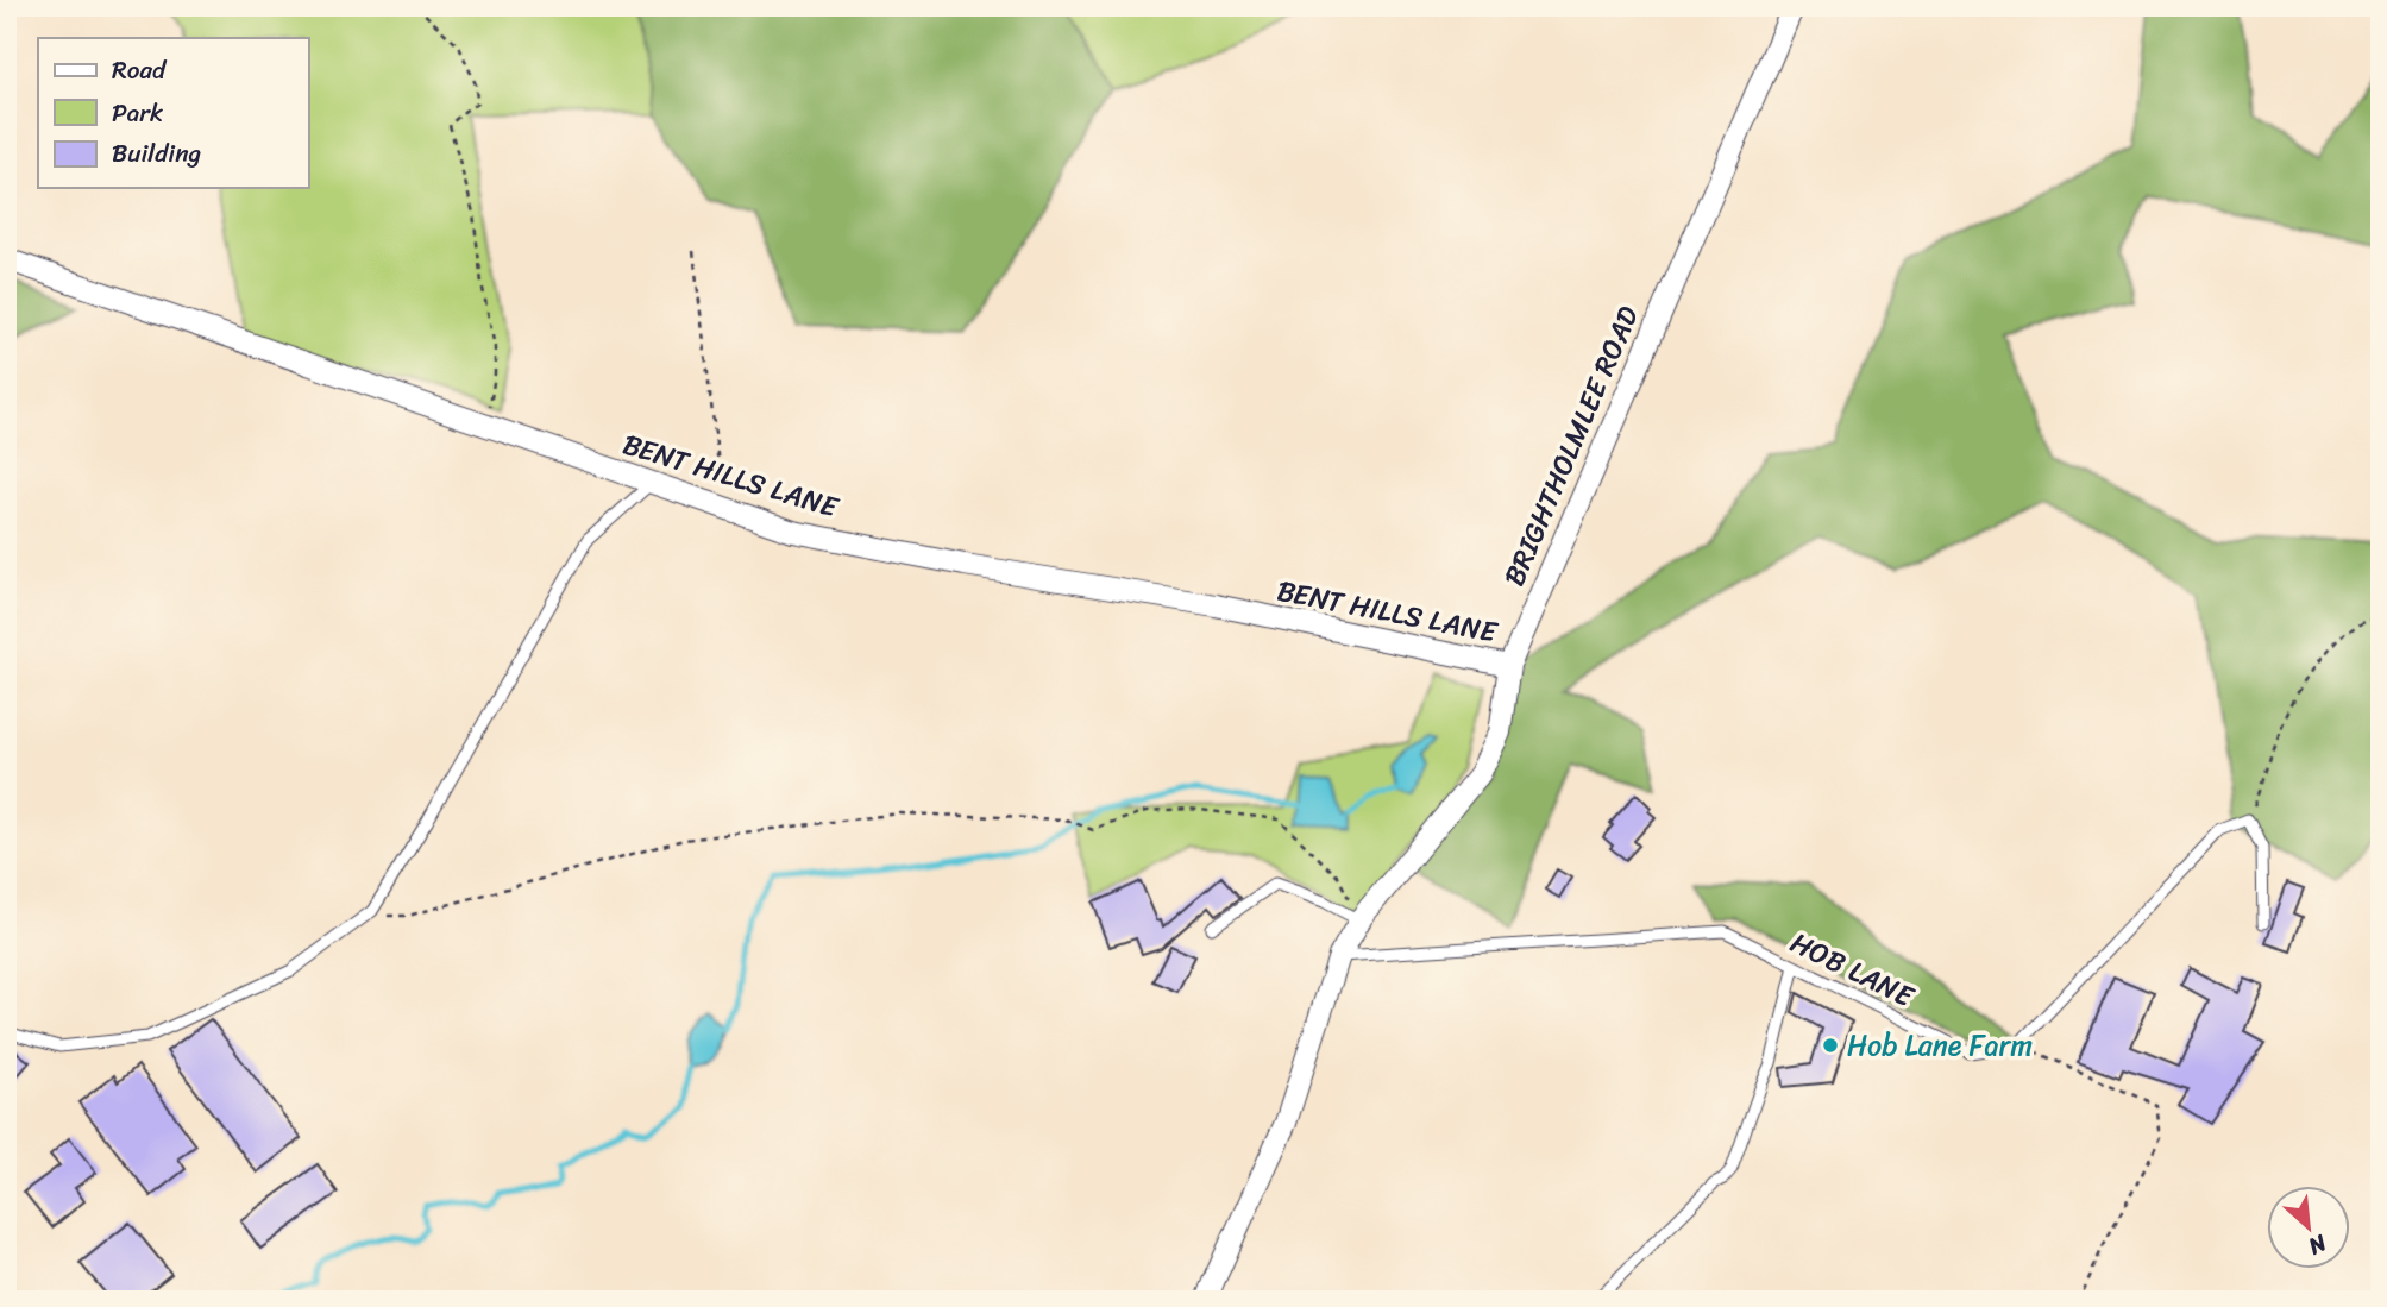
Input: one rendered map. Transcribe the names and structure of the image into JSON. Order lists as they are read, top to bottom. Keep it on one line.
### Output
{"streets":{"street":["BRIGHTHOLMLEE ROAD","BENT HILLS LANE"],"lane":["HOB LANE"]},"crossings":[["BRIGHTHOLMLEE ROAD","BENT HILLS LANE"],["BRIGHTHOLMLEE ROAD","HOB LANE"]],"places":["Hob Lane Farm"],"legend":["Road","Park","Building"],"north":"bottom right"}
